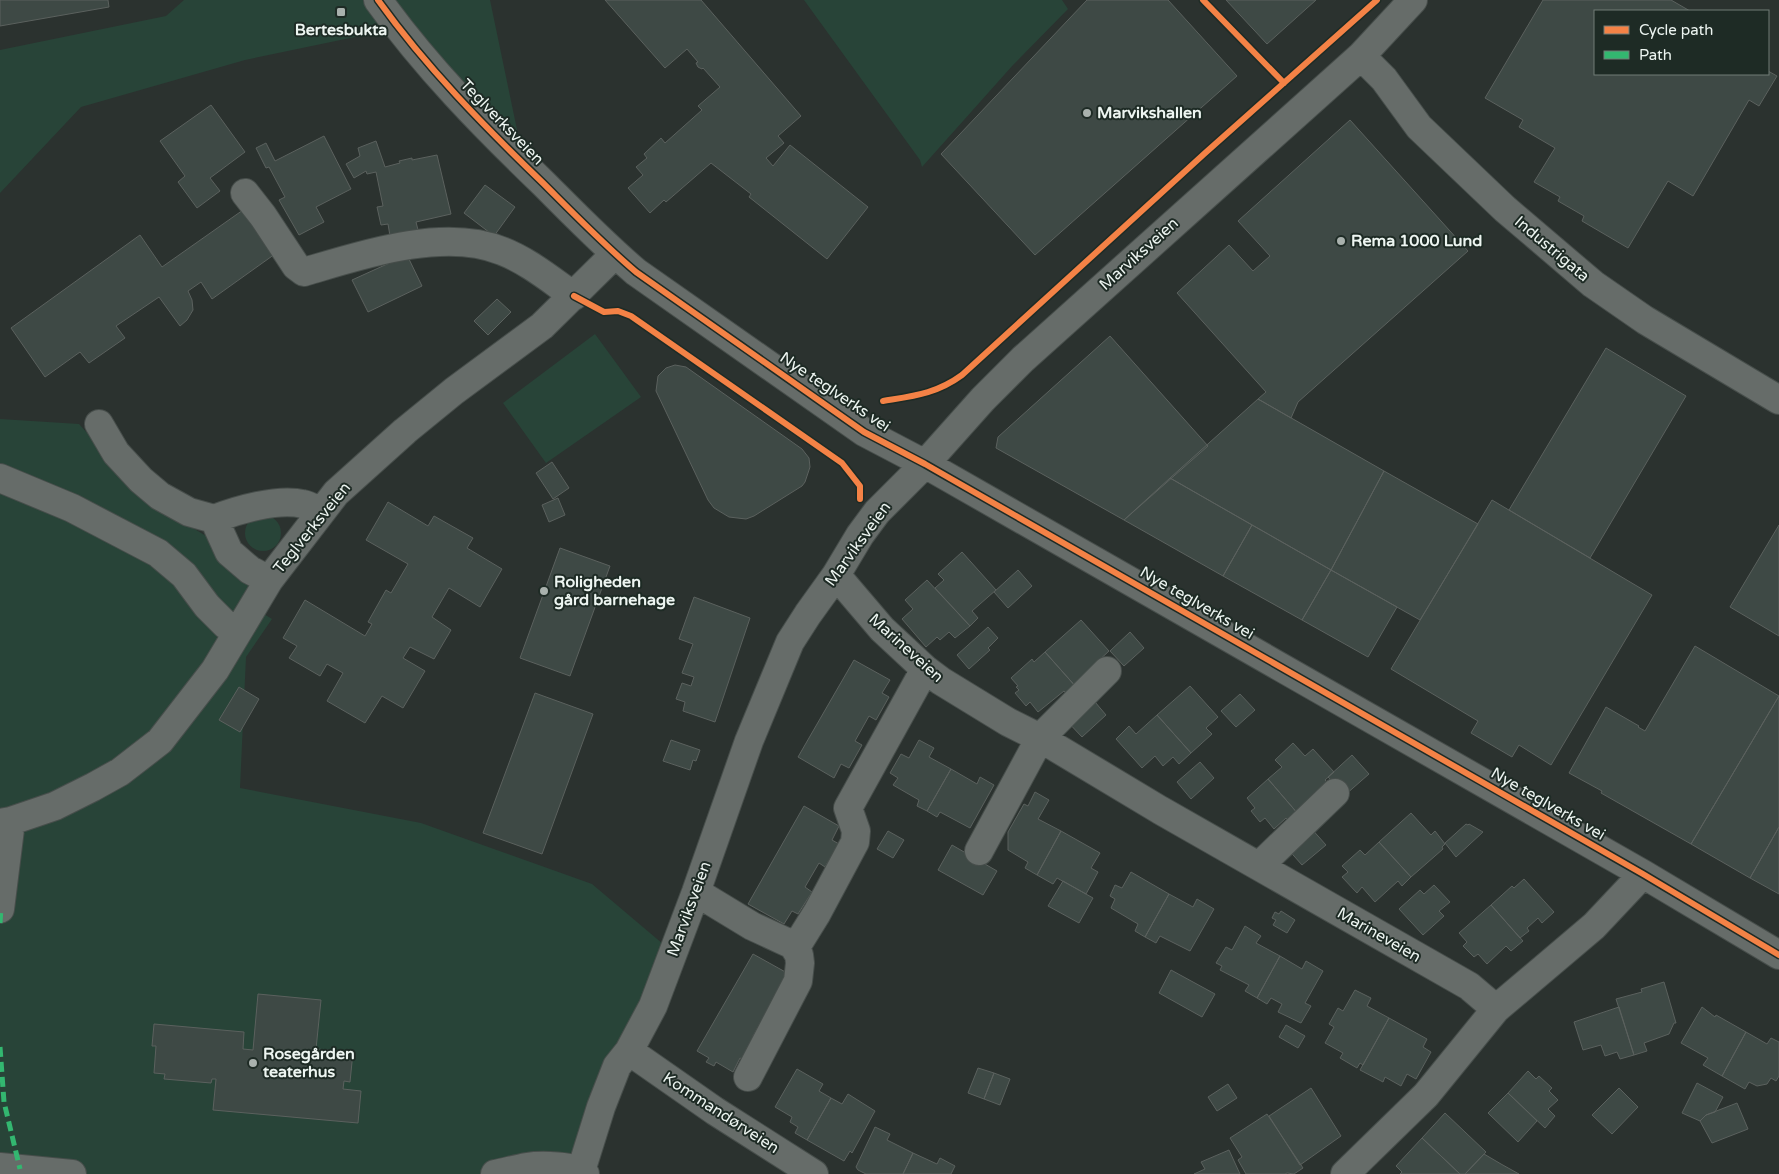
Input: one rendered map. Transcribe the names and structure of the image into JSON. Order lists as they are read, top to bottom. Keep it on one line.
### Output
{"streets":{"street":["Teglverksveien","Industrigata","Marviksveien","Nye teglverks vei","Marineveien","Kommandørveien"]},"crossings":[["Teglverksveien","Nye teglverks vei"],["Industrigata","Marviksveien"],["Marviksveien","Nye teglverks vei"],["Marviksveien","Marineveien"],["Marviksveien","Kommandørveien"]],"places":{"transit":["Bertesbukta"],"other":["Marvikshallen","Rema 1000 Lund","Roligheden gård barnehage","Rosegården teaterhus"]},"legend":["Cycle path","Path"]}
